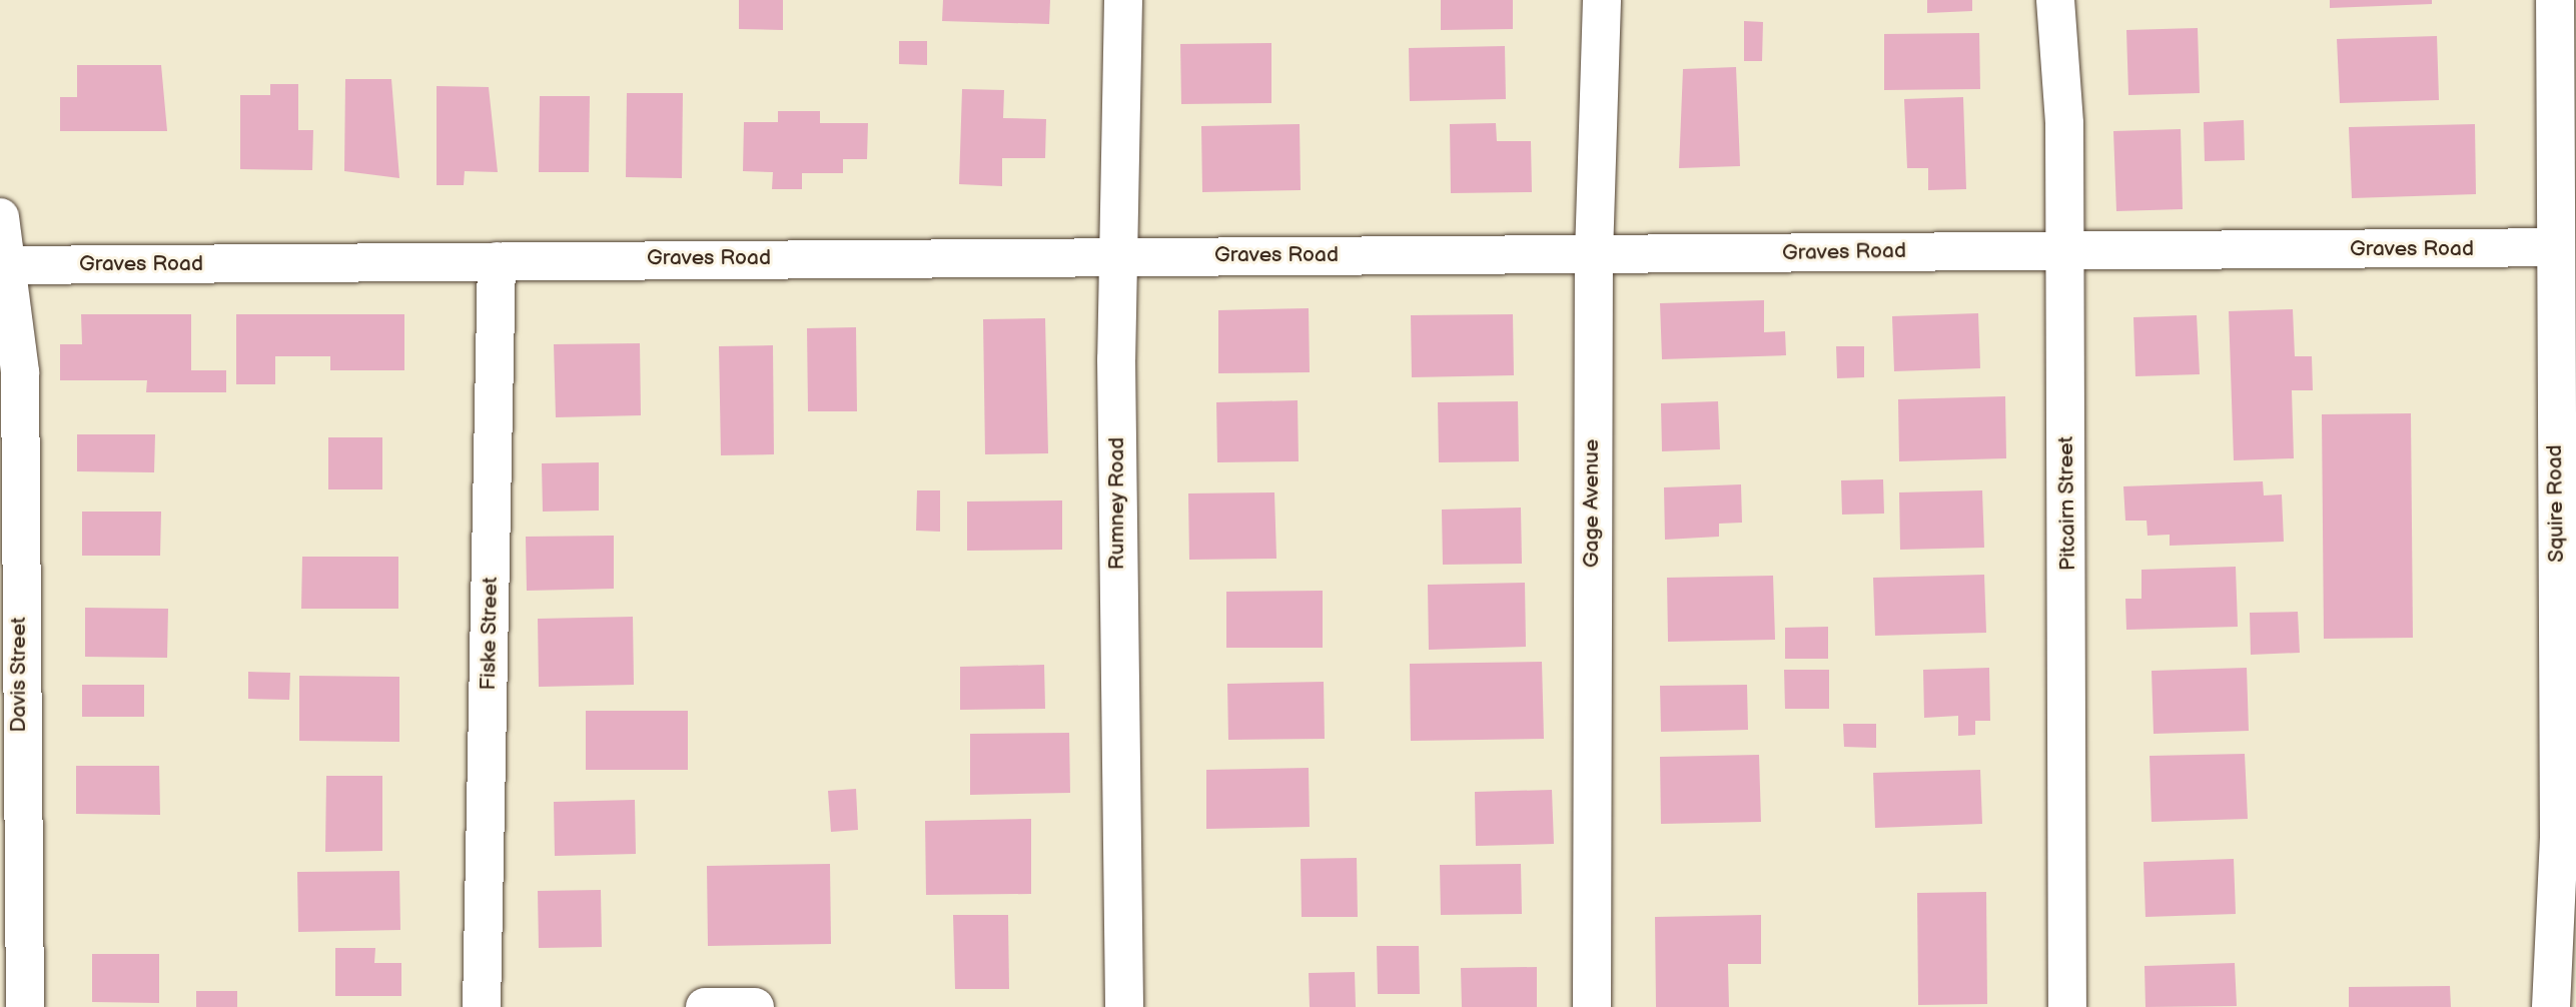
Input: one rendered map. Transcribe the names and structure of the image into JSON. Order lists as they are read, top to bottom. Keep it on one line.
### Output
{"streets":{"main road":["Graves Road","Rumney Road","Gage Avenue","Pitcairn Street","Squire Road","Fiske Street","Davis Street"]},"crossings":[["Graves Road","Rumney Road"],["Graves Road","Gage Avenue"],["Graves Road","Pitcairn Street"],["Graves Road","Squire Road"],["Graves Road","Fiske Street"],["Graves Road","Davis Street"]]}
